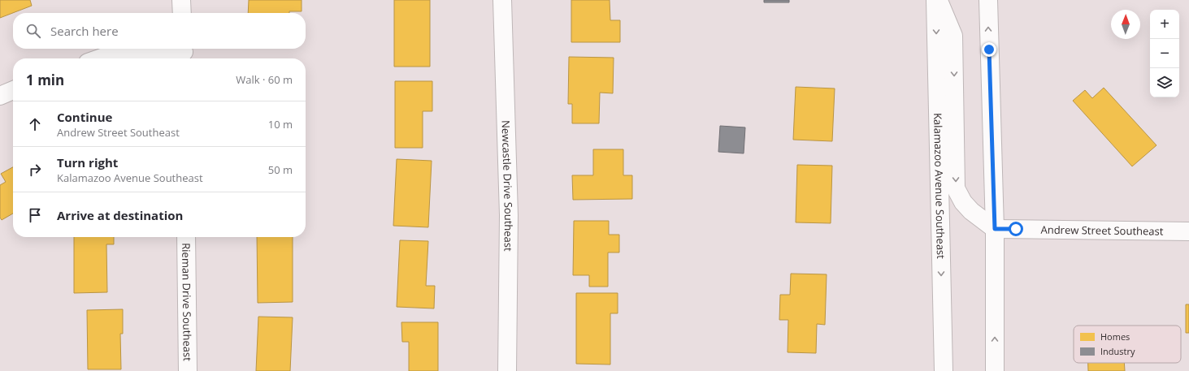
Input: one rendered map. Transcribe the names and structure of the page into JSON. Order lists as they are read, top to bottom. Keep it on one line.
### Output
{"streets":{"main road":["Newcastle Drive Southeast","Kalamazoo Avenue Southeast","Andrew Street Southeast","Rieman Drive Southeast"]},"legend":["Homes","Industry"],"north":"top","page":{"map_buttons":["+","−"],"search":"Search here","heading":["1 min","Walk · 60 m"],"list":[["Continue","Andrew Street Southeast","10 m"],["Turn right","Kalamazoo Avenue Southeast","50 m"],"Arrive at destination"]}}
